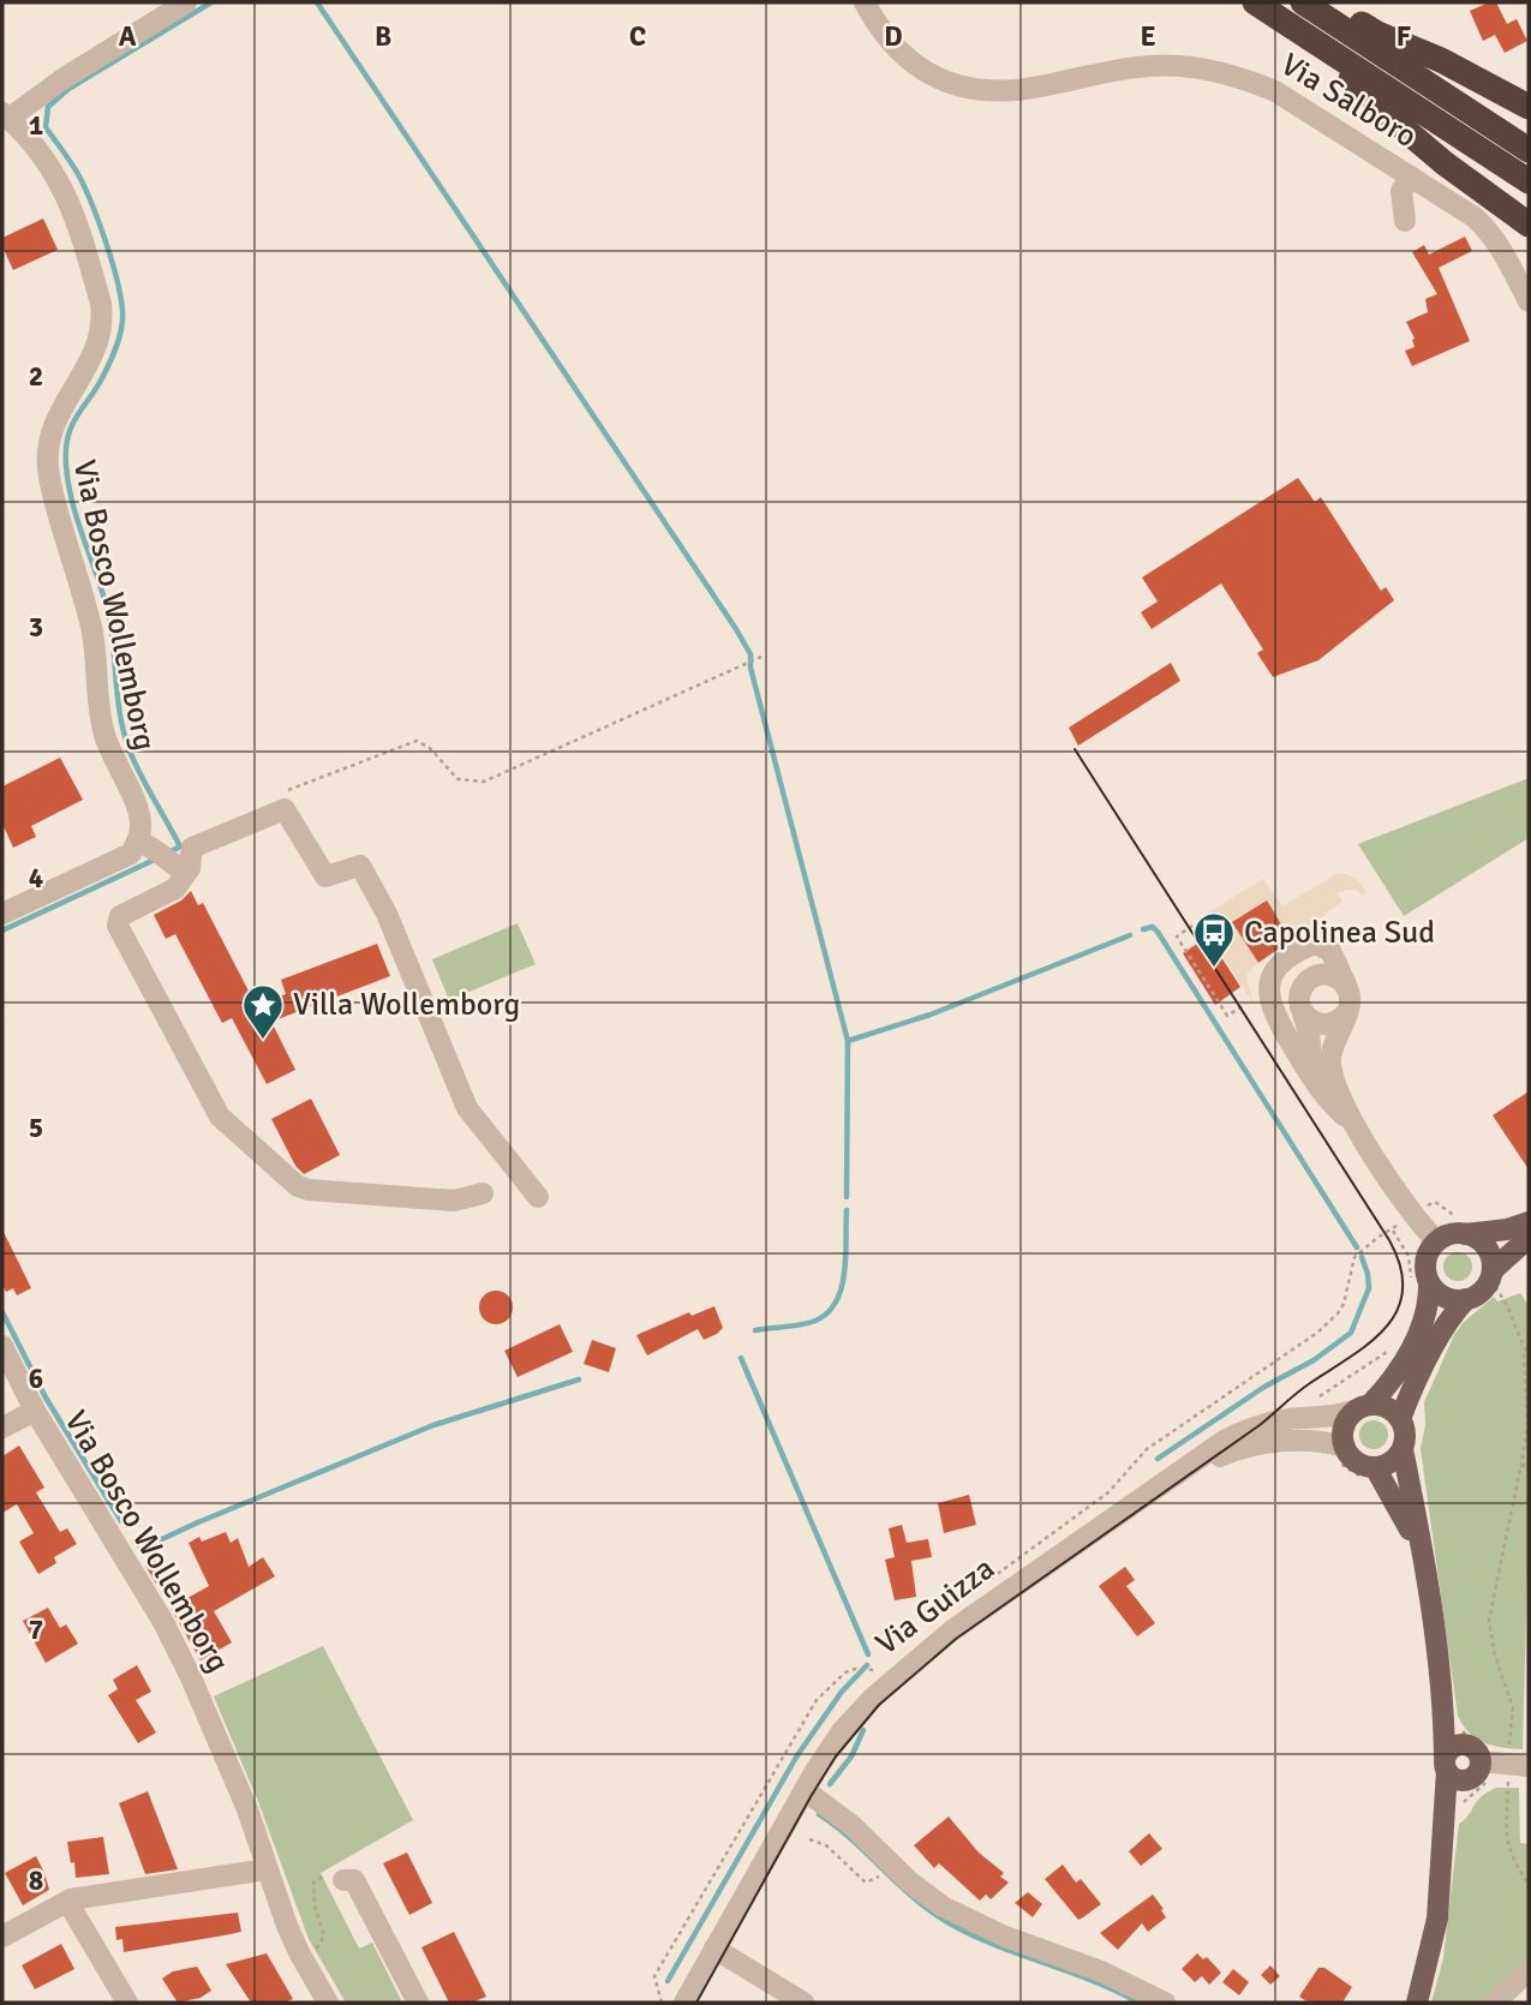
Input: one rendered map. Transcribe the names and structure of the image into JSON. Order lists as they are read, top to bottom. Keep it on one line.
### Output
{"streets":{"main road":["Via Guizza"],"street":["Via Salboro","Via Bosco Wollemborg"]},"places":{"bus stop":["Capolinea Sud"],"place":["Villa Wollemborg"]},"grid":{"columns":["A","B","C","D","E","F"],"rows":["1","2","3","4","5","6","7","8"]}}
